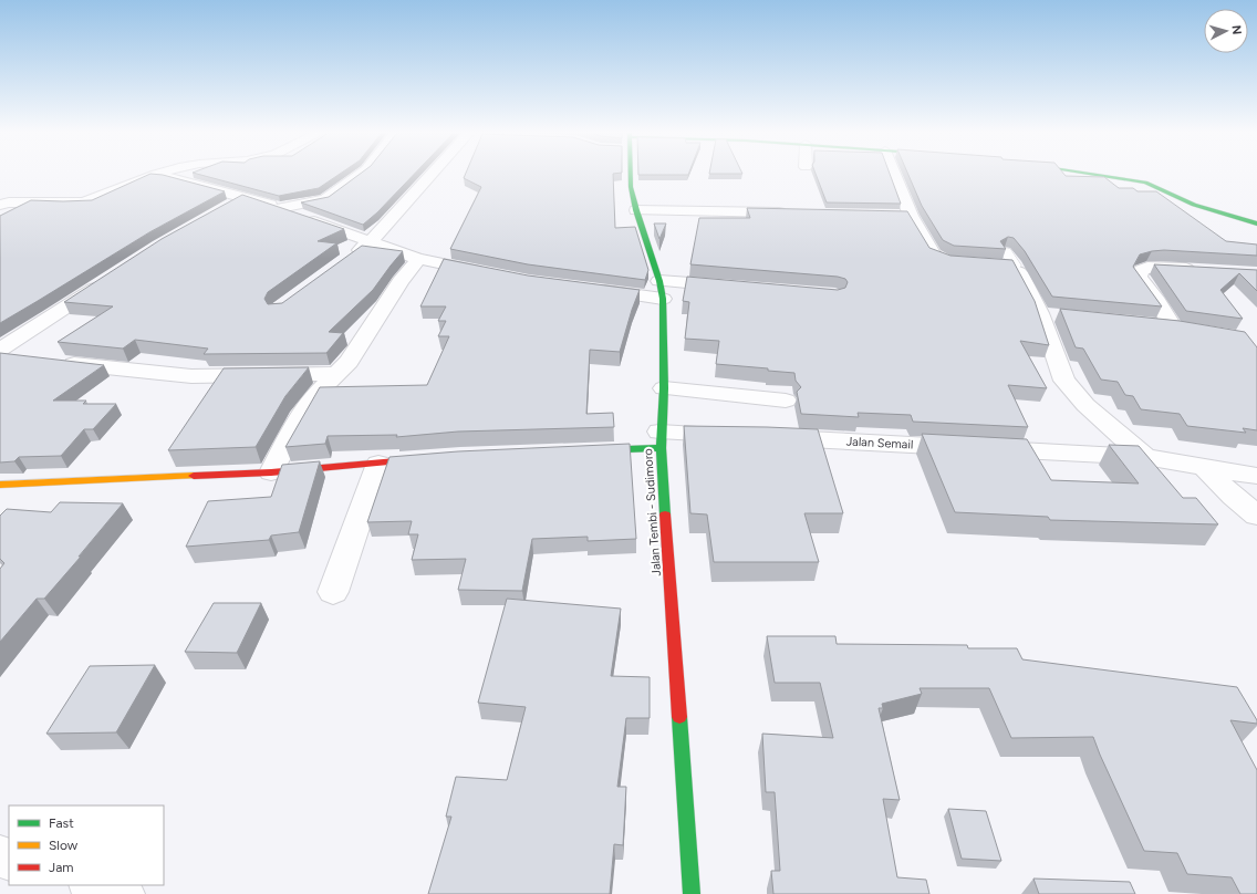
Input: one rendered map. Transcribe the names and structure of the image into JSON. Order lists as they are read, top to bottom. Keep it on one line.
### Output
{"streets":{"street":["Jalan Semail","Jalan Tembi - Sudimoro"]},"legend":["Fast","Slow","Jam"],"north":"right"}
